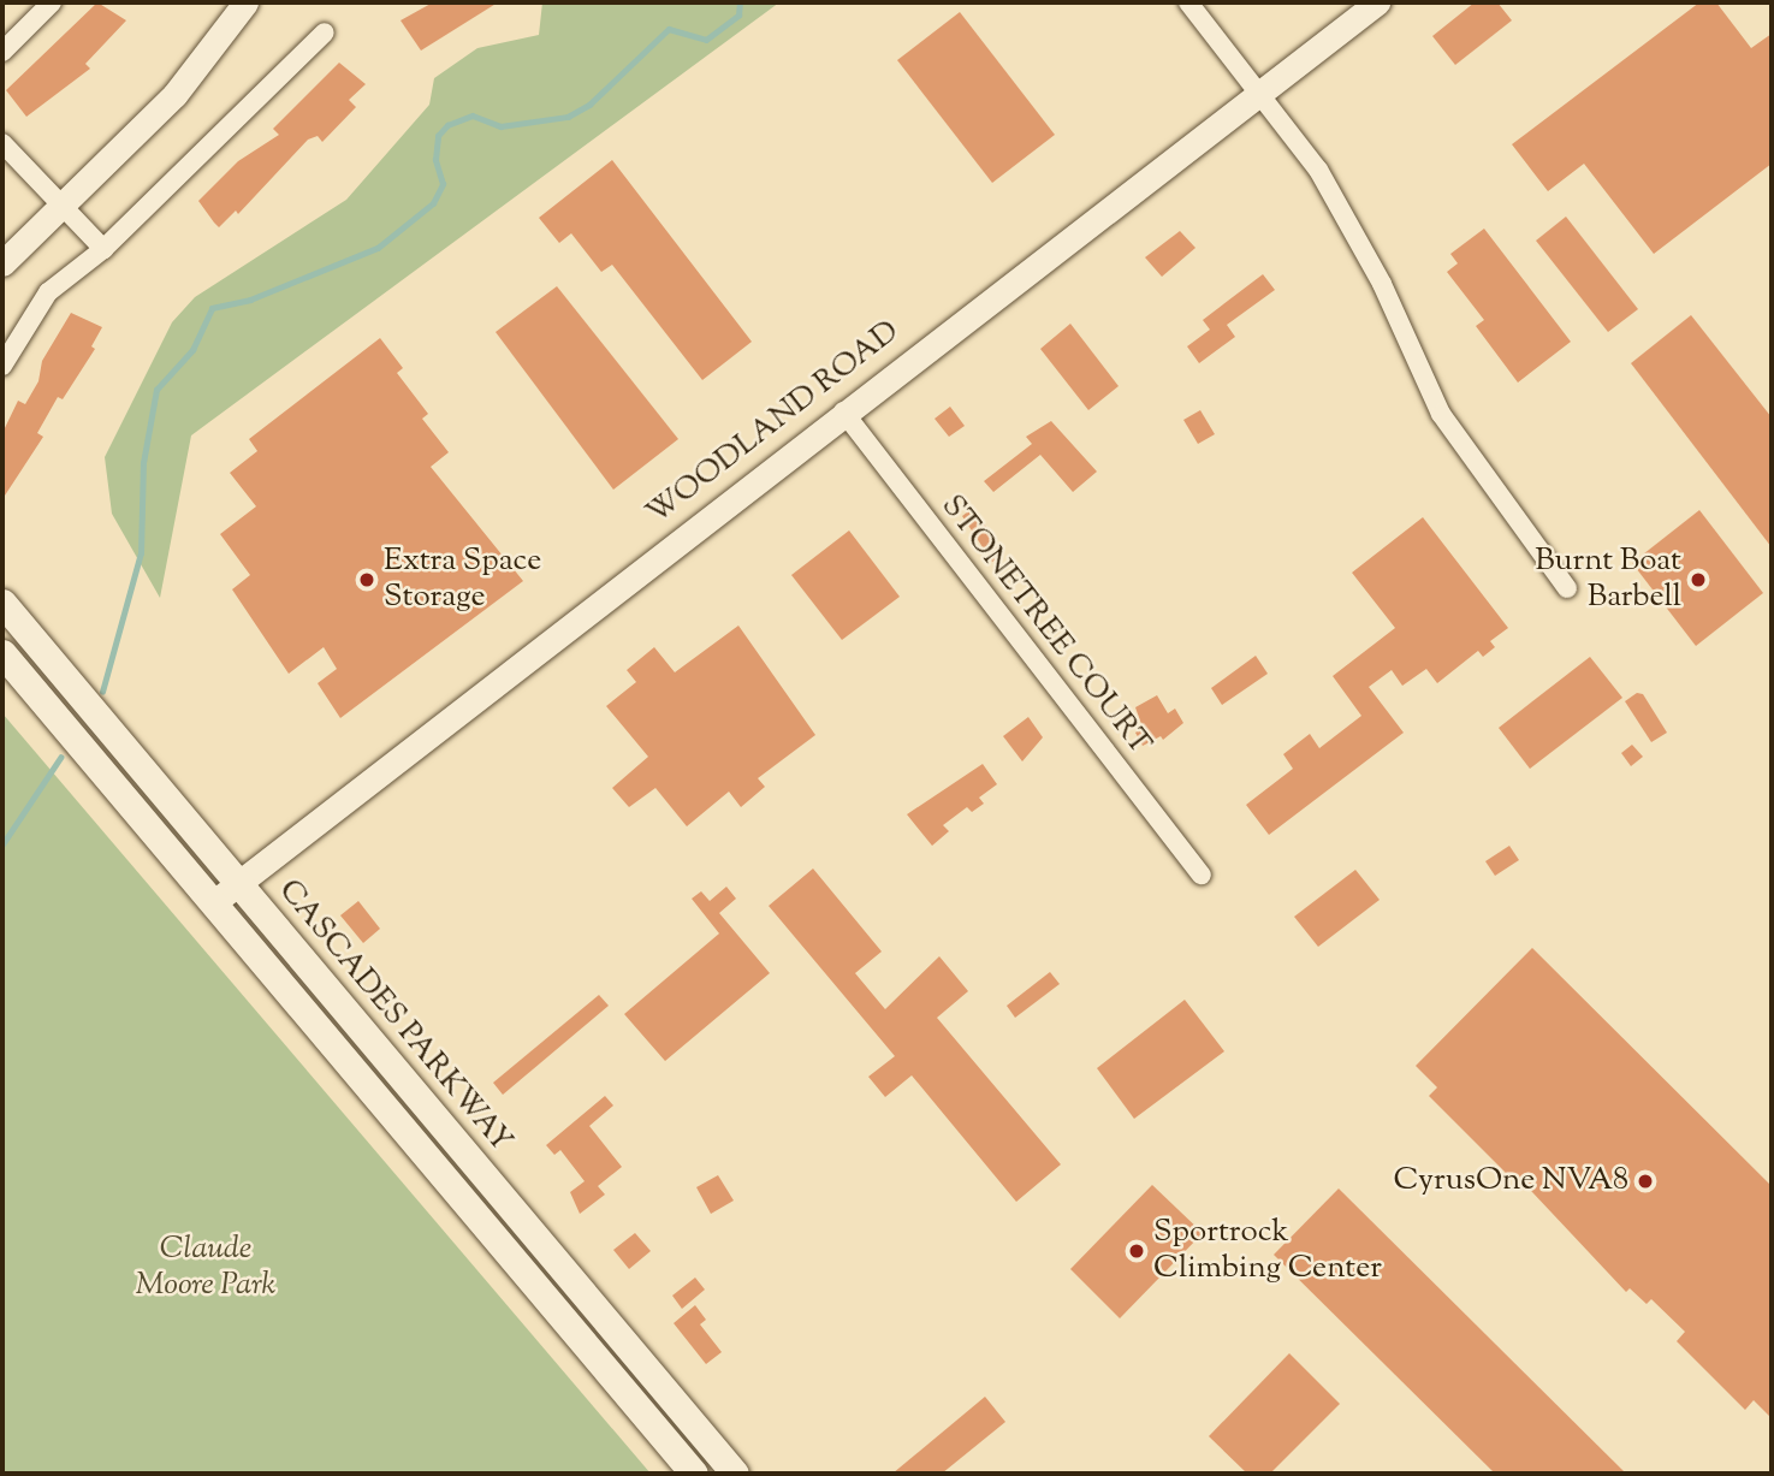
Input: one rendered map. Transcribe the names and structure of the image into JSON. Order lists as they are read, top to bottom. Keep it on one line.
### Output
{"streets":{"main road":["CASCADES PARKWAY"],"street":["WOODLAND ROAD","STONETREE COURT"]},"crossings":[["WOODLAND ROAD","STONETREE COURT"],["WOODLAND ROAD","CASCADES PARKWAY"]],"parks":["Claude Moore Park"],"places":["Extra Space Storage","Burnt Boat Barbell","CyrusOne NVA8","Sportrock Climbing Center"]}
